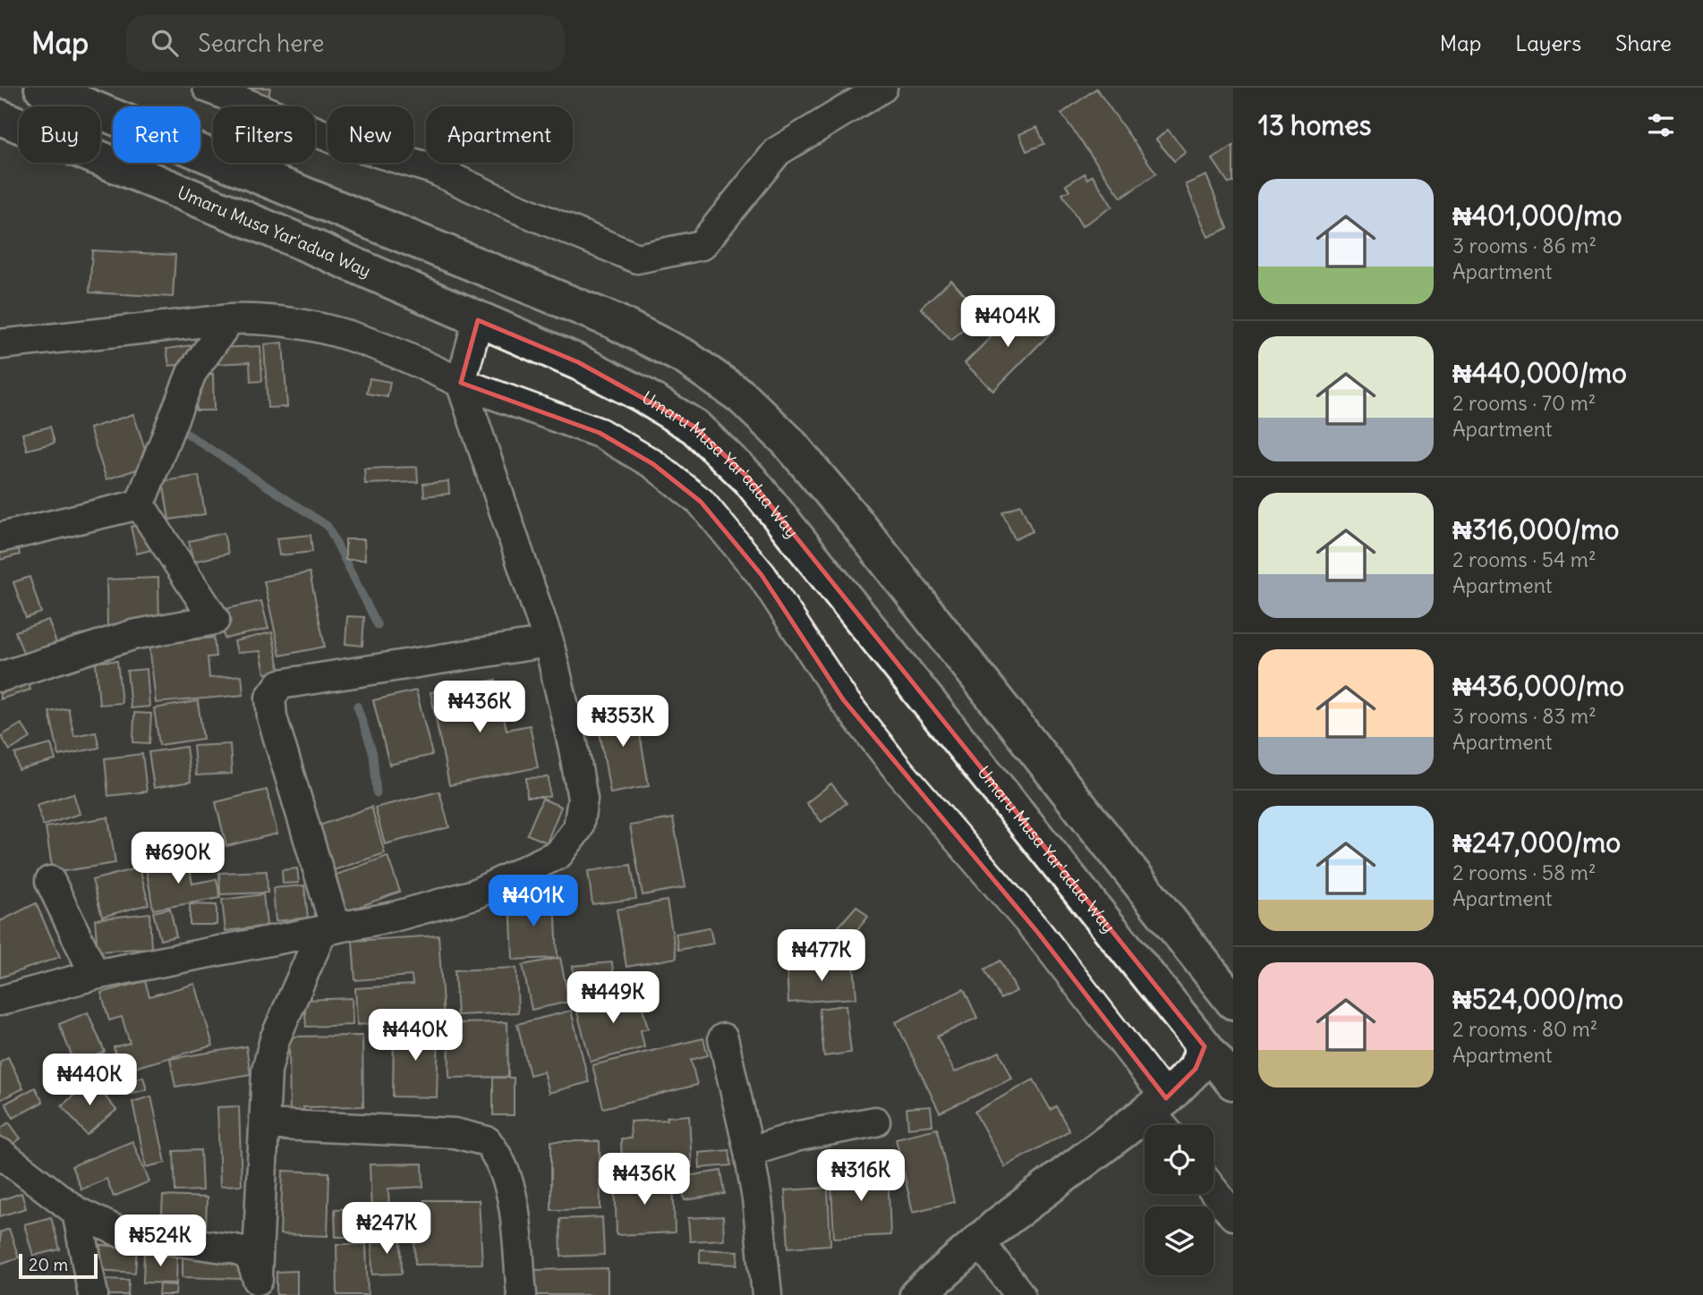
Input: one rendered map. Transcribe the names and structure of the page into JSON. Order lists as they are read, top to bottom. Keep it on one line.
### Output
{"streets":{"main road":["Umaru Musa Yar'adua Way"]},"scale_bar":"20 m","page":{"header":"Map","search":"Search here","nav":["Map","Layers","Share"],"heading":"13 homes","chip":["Buy","Rent","Filters","New","Apartment"],"list":[{"name":"₦401,000/mo","note":"3 rooms · 86 m² · Apartment"},{"name":"₦440,000/mo","note":"2 rooms · 70 m² · Apartment"},{"name":"₦316,000/mo","note":"2 rooms · 54 m² · Apartment"},{"name":"₦436,000/mo","note":"3 rooms · 83 m² · Apartment"},{"name":"₦247,000/mo","note":"2 rooms · 58 m² · Apartment"},{"name":"₦524,000/mo","note":"2 rooms · 80 m² · Apartment"}],"price":["₦404K","₦436K","₦353K","₦690K","₦401K","₦477K","₦449K","₦440K","₦440K","₦316K","₦436K","₦247K","₦524K"],"scale":"20 m"}}
